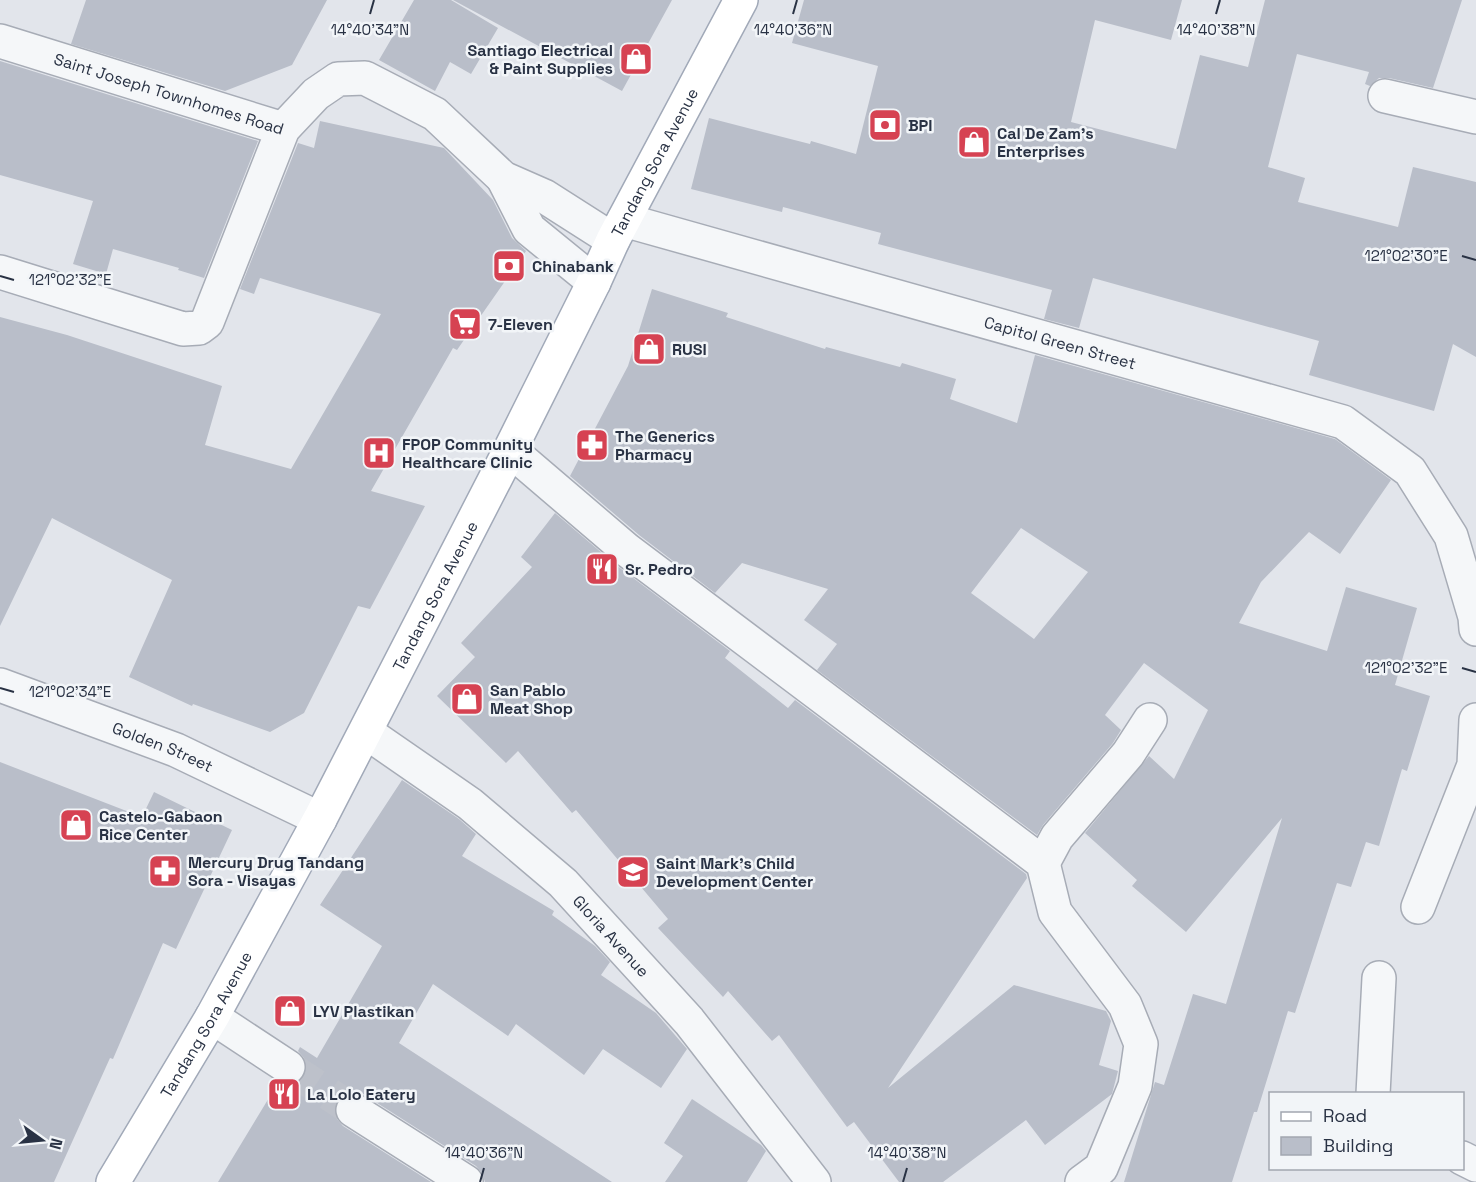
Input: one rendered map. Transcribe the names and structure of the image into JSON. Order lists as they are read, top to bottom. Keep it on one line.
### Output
{"streets":{"main road":["Tandang Sora Avenue"],"street":["Saint Joseph Townhomes Road","Capitol Green Street","Golden Street","Gloria Avenue"]},"crossings":[["Saint Joseph Townhomes Road","Tandang Sora Avenue"],["Saint Joseph Townhomes Road","Capitol Green Street"],["Tandang Sora Avenue","Capitol Green Street"],["Tandang Sora Avenue","Golden Street"],["Tandang Sora Avenue","Gloria Avenue"]],"places":{"shop":["Santiago Electrical & Paint Supplies","Cal De Zam's Enterprises","RUSI","San Pablo Meat Shop","Castelo-Gabaon Rice Center","LYV Plastikan"],"bank":["BPI","Chinabank"],"supermarket":["7-Eleven"],"pharmacy":["The Generics Pharmacy","Mercury Drug Tandang Sora - Visayas"],"hospital":["FPOP Community Healthcare Clinic"],"restaurant":["Sr. Pedro","La Lolo Eatery"],"school or university":["Saint Mark's Child Development Center"]},"legend":["Road","Building"],"north":"right","coordinates":["14°40'34\"N","14°40'36\"N","14°40'38\"N","121°02'30\"E","121°02'32\"E","121°02'34\"E"]}
